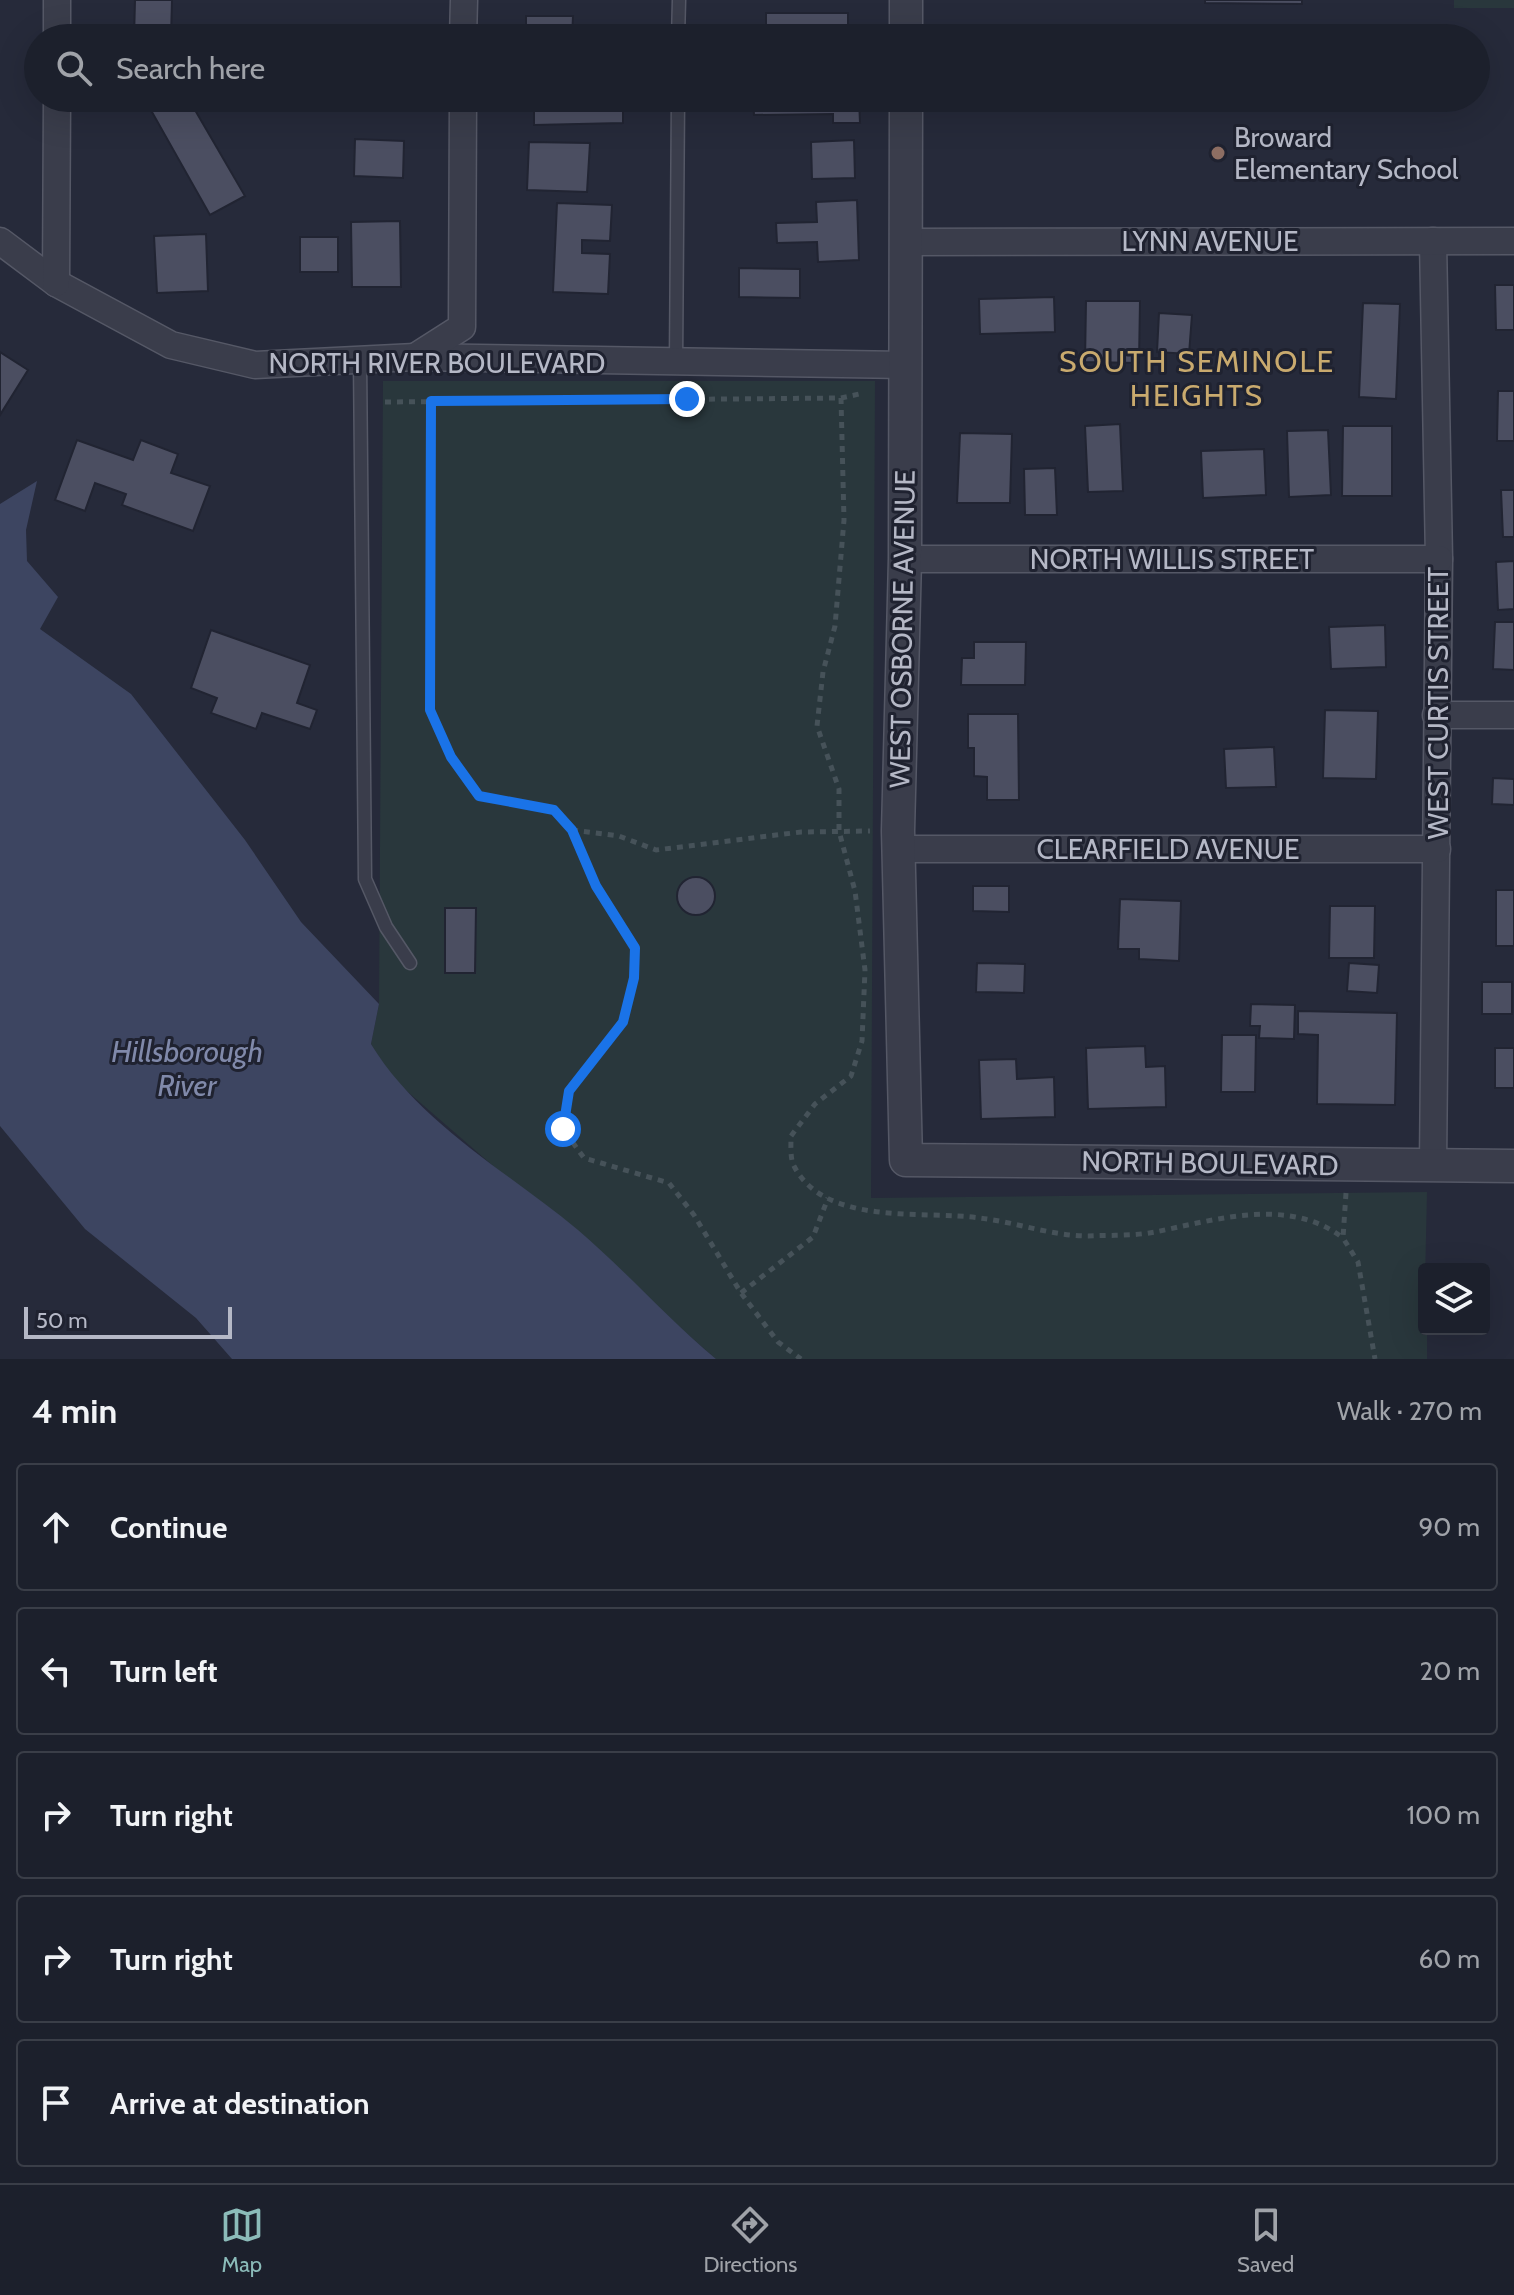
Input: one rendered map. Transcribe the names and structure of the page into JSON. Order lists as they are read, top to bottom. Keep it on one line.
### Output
{"streets":{"street":["LYNN AVENUE","NORTH RIVER BOULEVARD","NORTH WILLIS STREET","WEST OSBORNE AVENUE","WEST CURTIS STREET","CLEARFIELD AVENUE","NORTH BOULEVARD"]},"crossings":[["LYNN AVENUE","WEST OSBORNE AVENUE"],["LYNN AVENUE","WEST CURTIS STREET"],["NORTH RIVER BOULEVARD","WEST OSBORNE AVENUE"],["NORTH WILLIS STREET","WEST OSBORNE AVENUE"],["NORTH WILLIS STREET","WEST CURTIS STREET"],["WEST OSBORNE AVENUE","CLEARFIELD AVENUE"],["WEST OSBORNE AVENUE","NORTH BOULEVARD"],["WEST CURTIS STREET","CLEARFIELD AVENUE"],["WEST CURTIS STREET","NORTH BOULEVARD"]],"districts":["SOUTH SEMINOLE HEIGHTS"],"water":["Hillsborough River"],"places":["Broward Elementary School"],"scale_bar":"50 m","page":{"search":"Search here","scale":"50 m","heading":["4 min","Walk · 270 m"],"list":[["Continue","90 m"],["Turn left","20 m"],["Turn right","100 m"],["Turn right","60 m"],"Arrive at destination"],"nav":["Map","Directions","Saved"]}}
